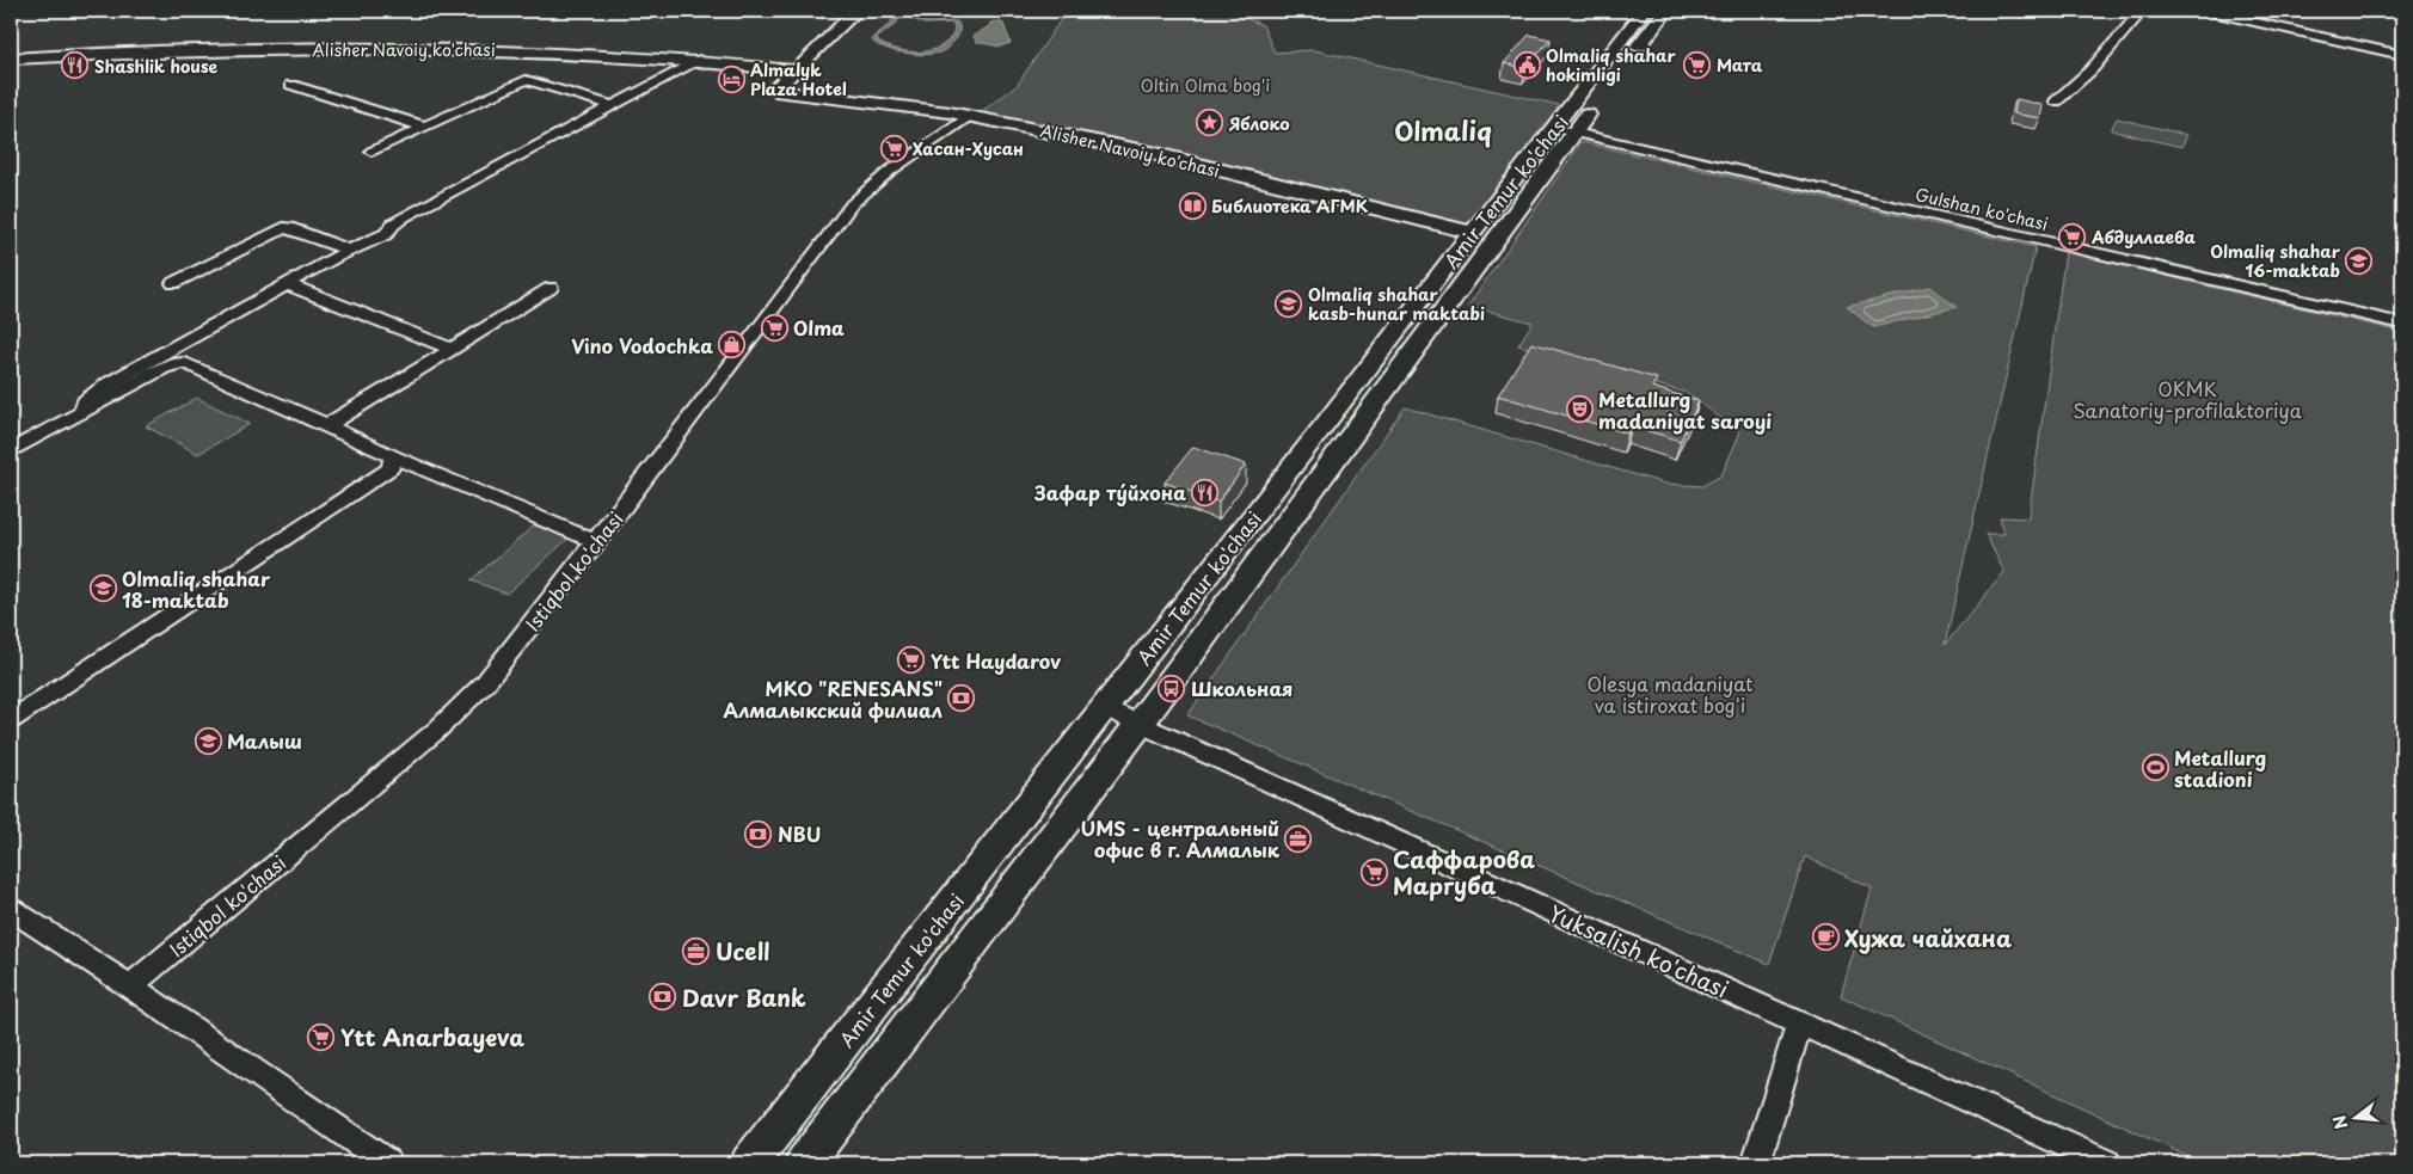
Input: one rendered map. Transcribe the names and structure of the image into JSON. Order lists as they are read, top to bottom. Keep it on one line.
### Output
{"streets":{"main road":["Alisher Navoiy ko'chasi","Amir Temur ko'chasi"],"street":["Gulshan ko'chasi","Istiqbol ko'chasi","Yuksalish ko'chasi"]},"crossings":[["Alisher Navoiy ko'chasi","Amir Temur ko'chasi"],["Alisher Navoiy ko'chasi","Istiqbol ko'chasi"],["Amir Temur ko'chasi","Gulshan ko'chasi"],["Amir Temur ko'chasi","Yuksalish ko'chasi"]],"districts":["Olmaliq"],"parks":["Oltin Olma bog'i","OKMK Sanatoriy-profilaktoriya","Olesya madaniyat va istiroxat bog'i"],"places":{"public building":["Olmaliq shahar hokimligi"],"supermarket":["Мата","Хасан-Хусан","Абдуллаева","Olma","Ytt Haydarov","Саффарова Маргуба","Ytt Anarbayeva"],"restaurant":["Shashlik house","Зафар тýйхона"],"hotel":["Almalyk Plaza Hotel"],"place":["Яблоко"],"library":["Библиотека АГМК"],"school or university":["Olmaliq shahar 16-maktab","Olmaliq shahar kasb-hunar maktabi","Olmaliq shahar 18-maktab","Малыш"],"shop":["Vino Vodochka"],"theatre":["Metallurg madaniyat saroyi"],"bus stop":["Школьная"],"bank":["МКО \"RENESANS\" Алмалыкский филиал","NBU","Davr Bank"],"sports":["Metallurg stadioni"],"office":["UMS - центральный офис в г. Алмалык","Ucell"],"cafe":["Хужа чайхана"]},"north":"left"}
